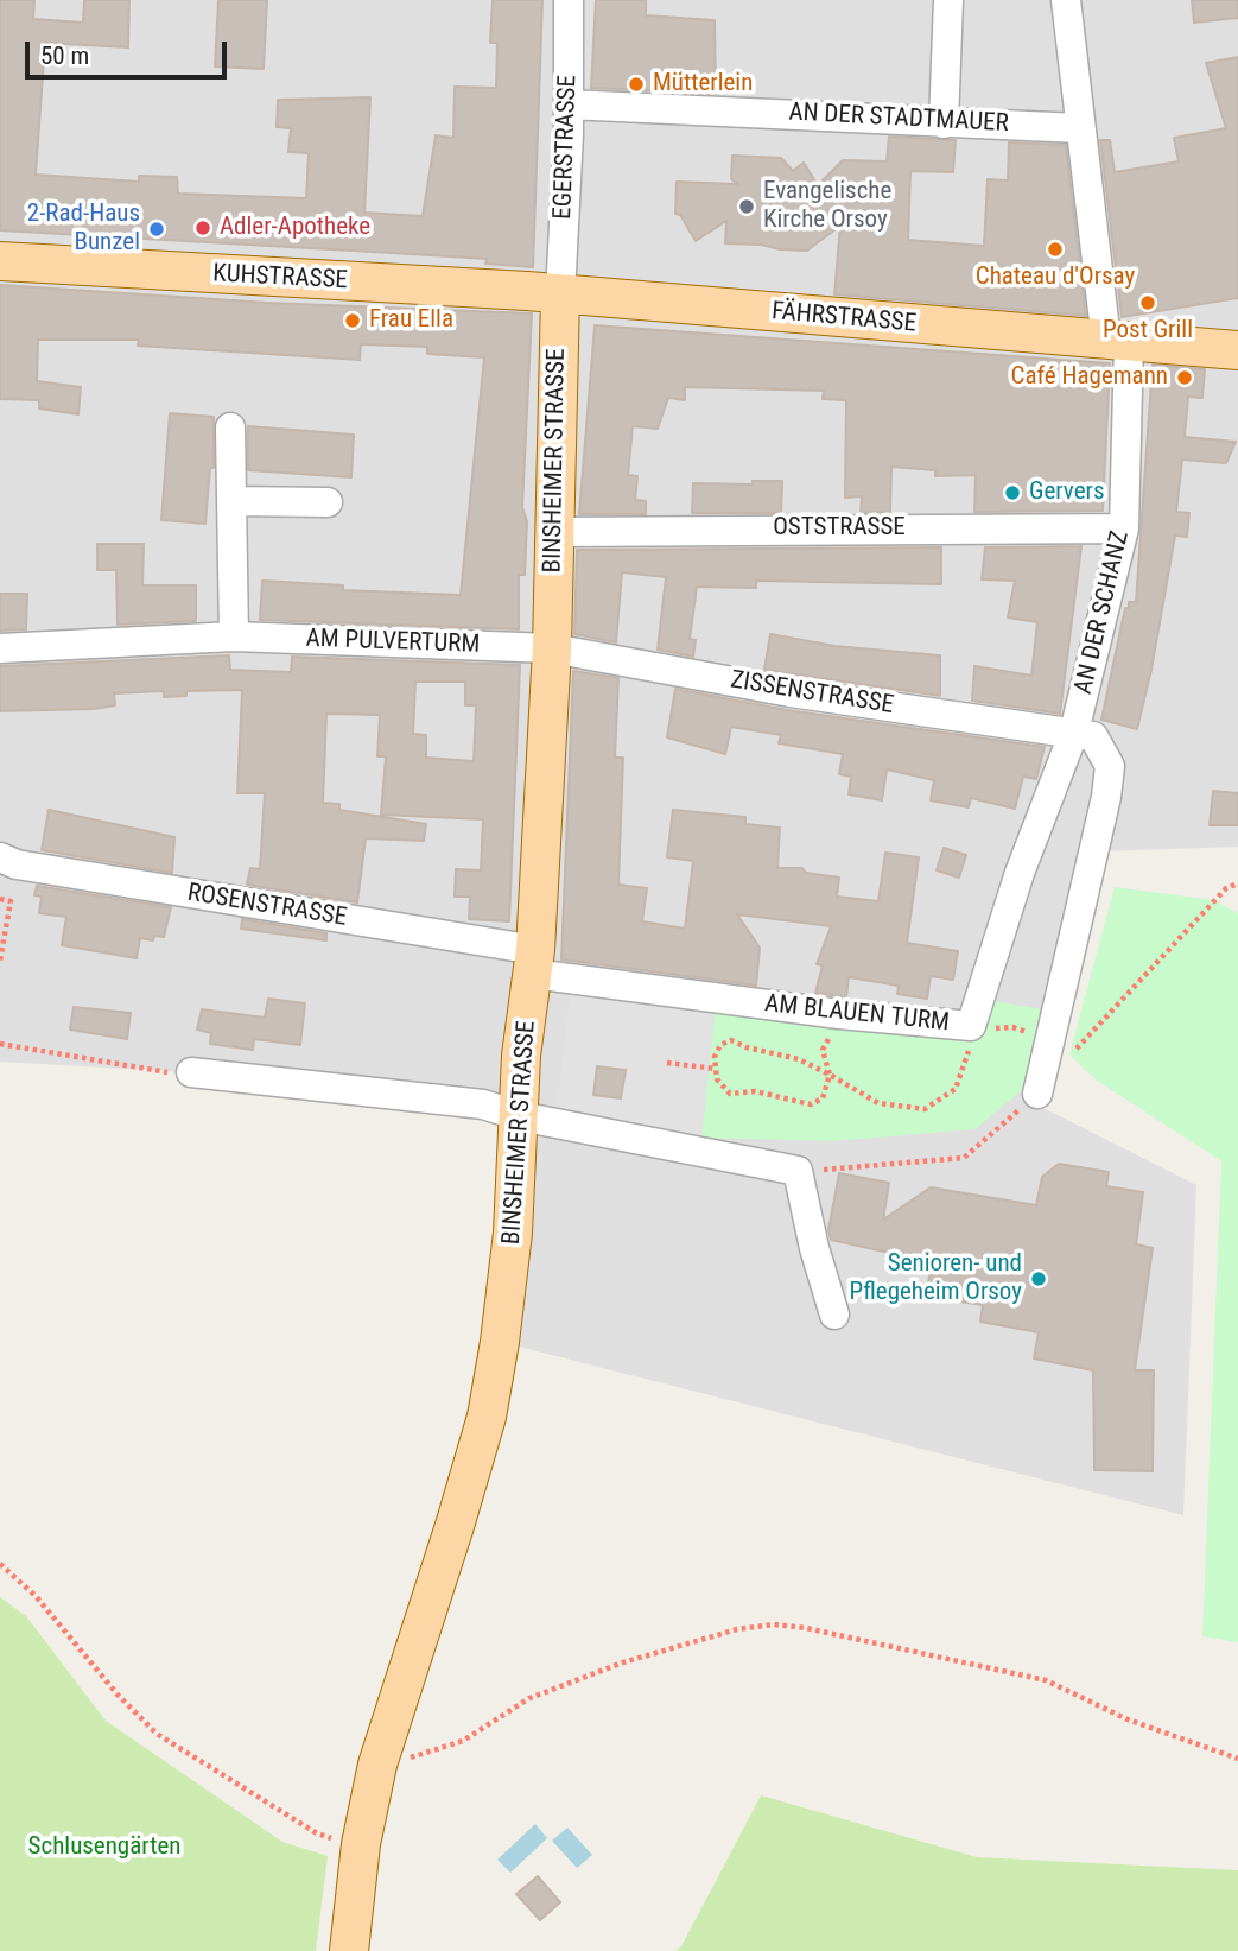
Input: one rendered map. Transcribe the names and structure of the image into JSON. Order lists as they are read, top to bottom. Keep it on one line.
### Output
{"streets":{"main road":["KUHSTRASSE","FÄHRSTRASSE","BINSHEIMER STRASSE"],"street":["AN DER STADTMAUER","EGERSTRASSE","OSTSTRASSE","AN DER SCHANZ","AM PULVERTURM","ZISSENSTRASSE","ROSENSTRASSE","AM BLAUEN TURM"]},"crossings":[["AN DER STADTMAUER","EGERSTRASSE"],["AN DER STADTMAUER","AN DER SCHANZ"],["EGERSTRASSE","KUHSTRASSE"],["EGERSTRASSE","FÄHRSTRASSE"],["EGERSTRASSE","BINSHEIMER STRASSE"],["KUHSTRASSE","FÄHRSTRASSE"],["KUHSTRASSE","BINSHEIMER STRASSE"],["FÄHRSTRASSE","BINSHEIMER STRASSE"],["FÄHRSTRASSE","AN DER SCHANZ"],["BINSHEIMER STRASSE","OSTSTRASSE"],["BINSHEIMER STRASSE","AM PULVERTURM"],["BINSHEIMER STRASSE","ZISSENSTRASSE"],["BINSHEIMER STRASSE","ROSENSTRASSE"],["BINSHEIMER STRASSE","AM BLAUEN TURM"],["OSTSTRASSE","AN DER SCHANZ"],["AN DER SCHANZ","ZISSENSTRASSE"],["AN DER SCHANZ","AM BLAUEN TURM"],["AM PULVERTURM","ZISSENSTRASSE"],["ZISSENSTRASSE","AM BLAUEN TURM"],["ROSENSTRASSE","AM BLAUEN TURM"]],"parks":["Schlusengärten"],"places":["Mütterlein","Evangelische Kirche Orsoy","Adler-Apotheke","2-Rad-Haus Bunzel","Chateau d'Orsay","Post Grill","Frau Ella","Café Hagemann","Gervers","Senioren- und Pflegeheim Orsoy"],"scale_bar":"50 m"}
